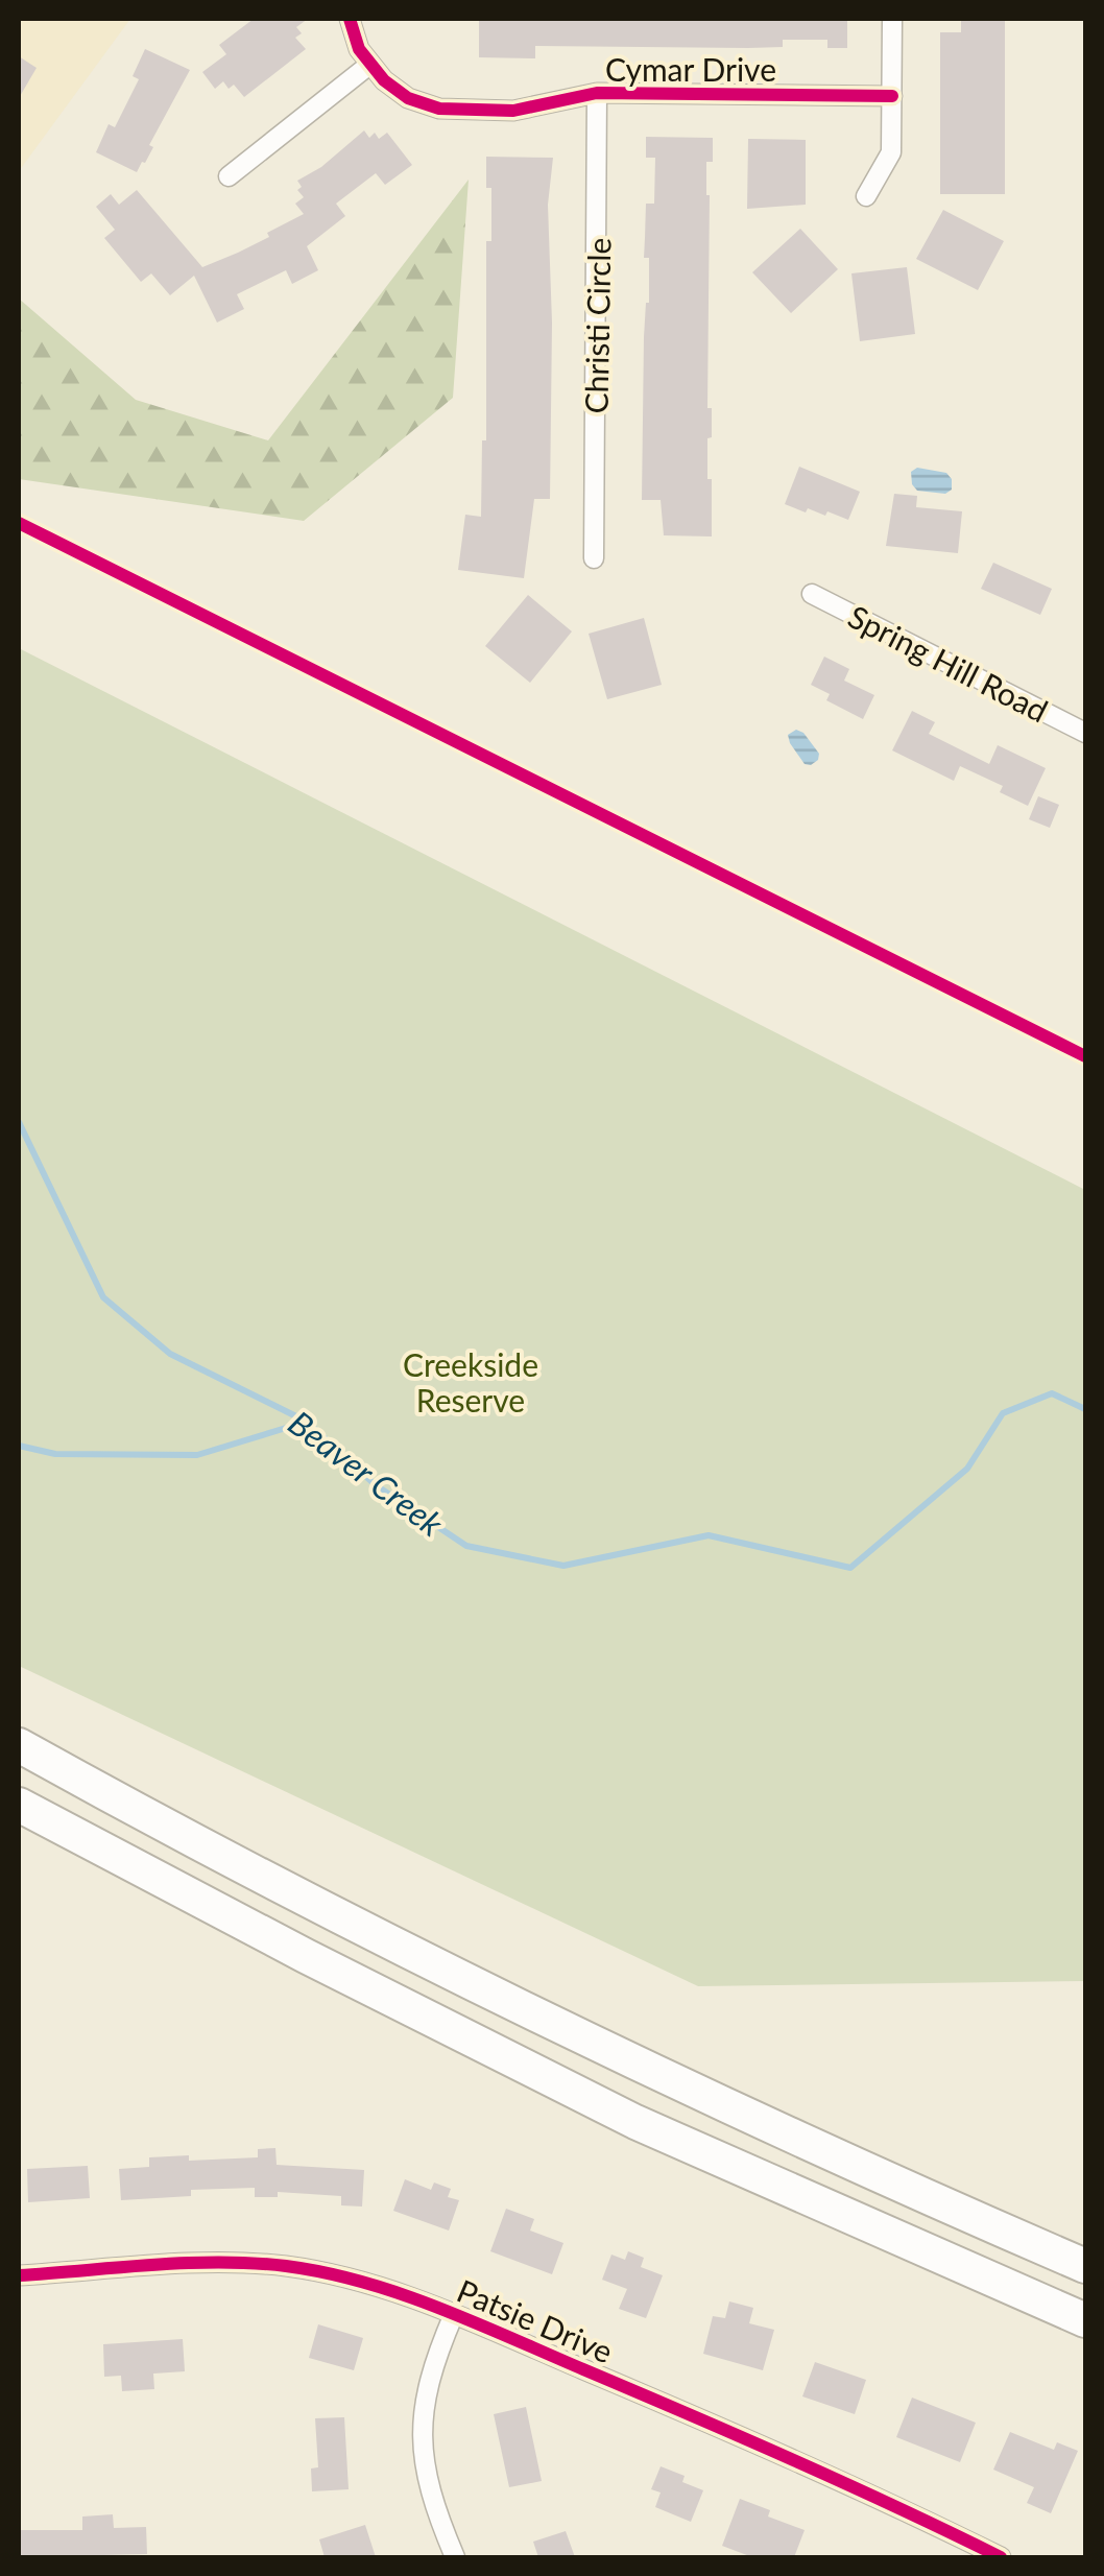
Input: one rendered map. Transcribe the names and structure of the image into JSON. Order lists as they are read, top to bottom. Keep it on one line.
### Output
{"streets":{"street":["Cymar Drive","Christi Circle","Spring Hill Road","Patsie Drive"]},"crossings":[["Cymar Drive","Christi Circle"]],"water":["Beaver Creek"],"parks":["Creekside Reserve"]}
